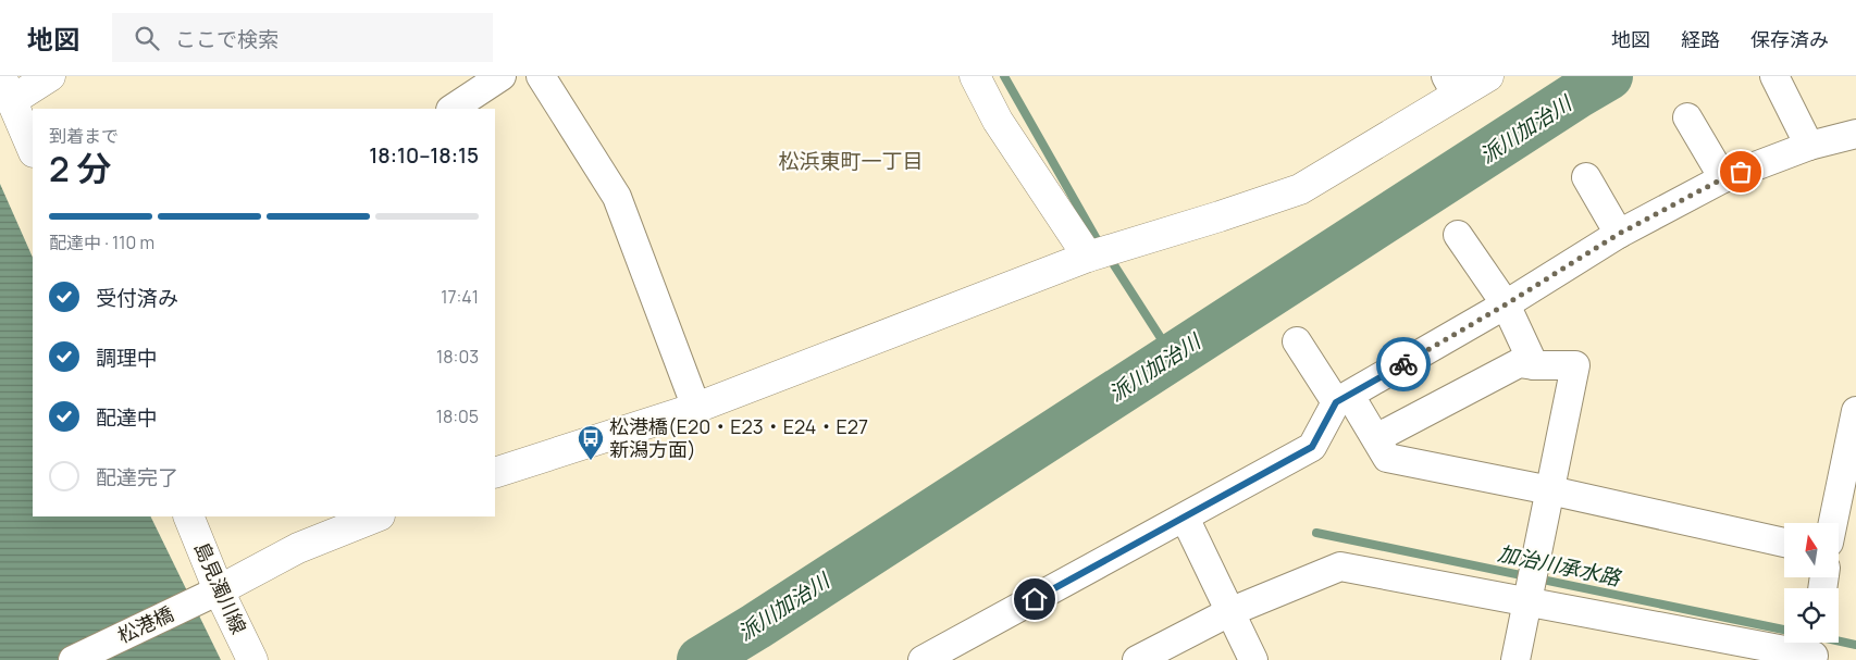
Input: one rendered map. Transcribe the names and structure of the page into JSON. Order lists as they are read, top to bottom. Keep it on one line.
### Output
{"streets":{"street":["島見濁川線","松港橋"]},"crossings":[["島見濁川線","松港橋"]],"districts":["松浜東町一丁目"],"water":["派川加治川","加治川承水路"],"places":{"bus stop":["松港橋(E20・E23・E24・E27 新潟方面)"]},"north":"top","page":{"header":"地図","search":"ここで検索","nav":["地図","経路","保存済み"],"heading":["2 分","到着まで","18:10–18:15"],"bar":"配達中 · 110 m","list":[["受付済み","17:41"],["調理中","18:03"],["配達中","18:05"],"配達完了"]}}
